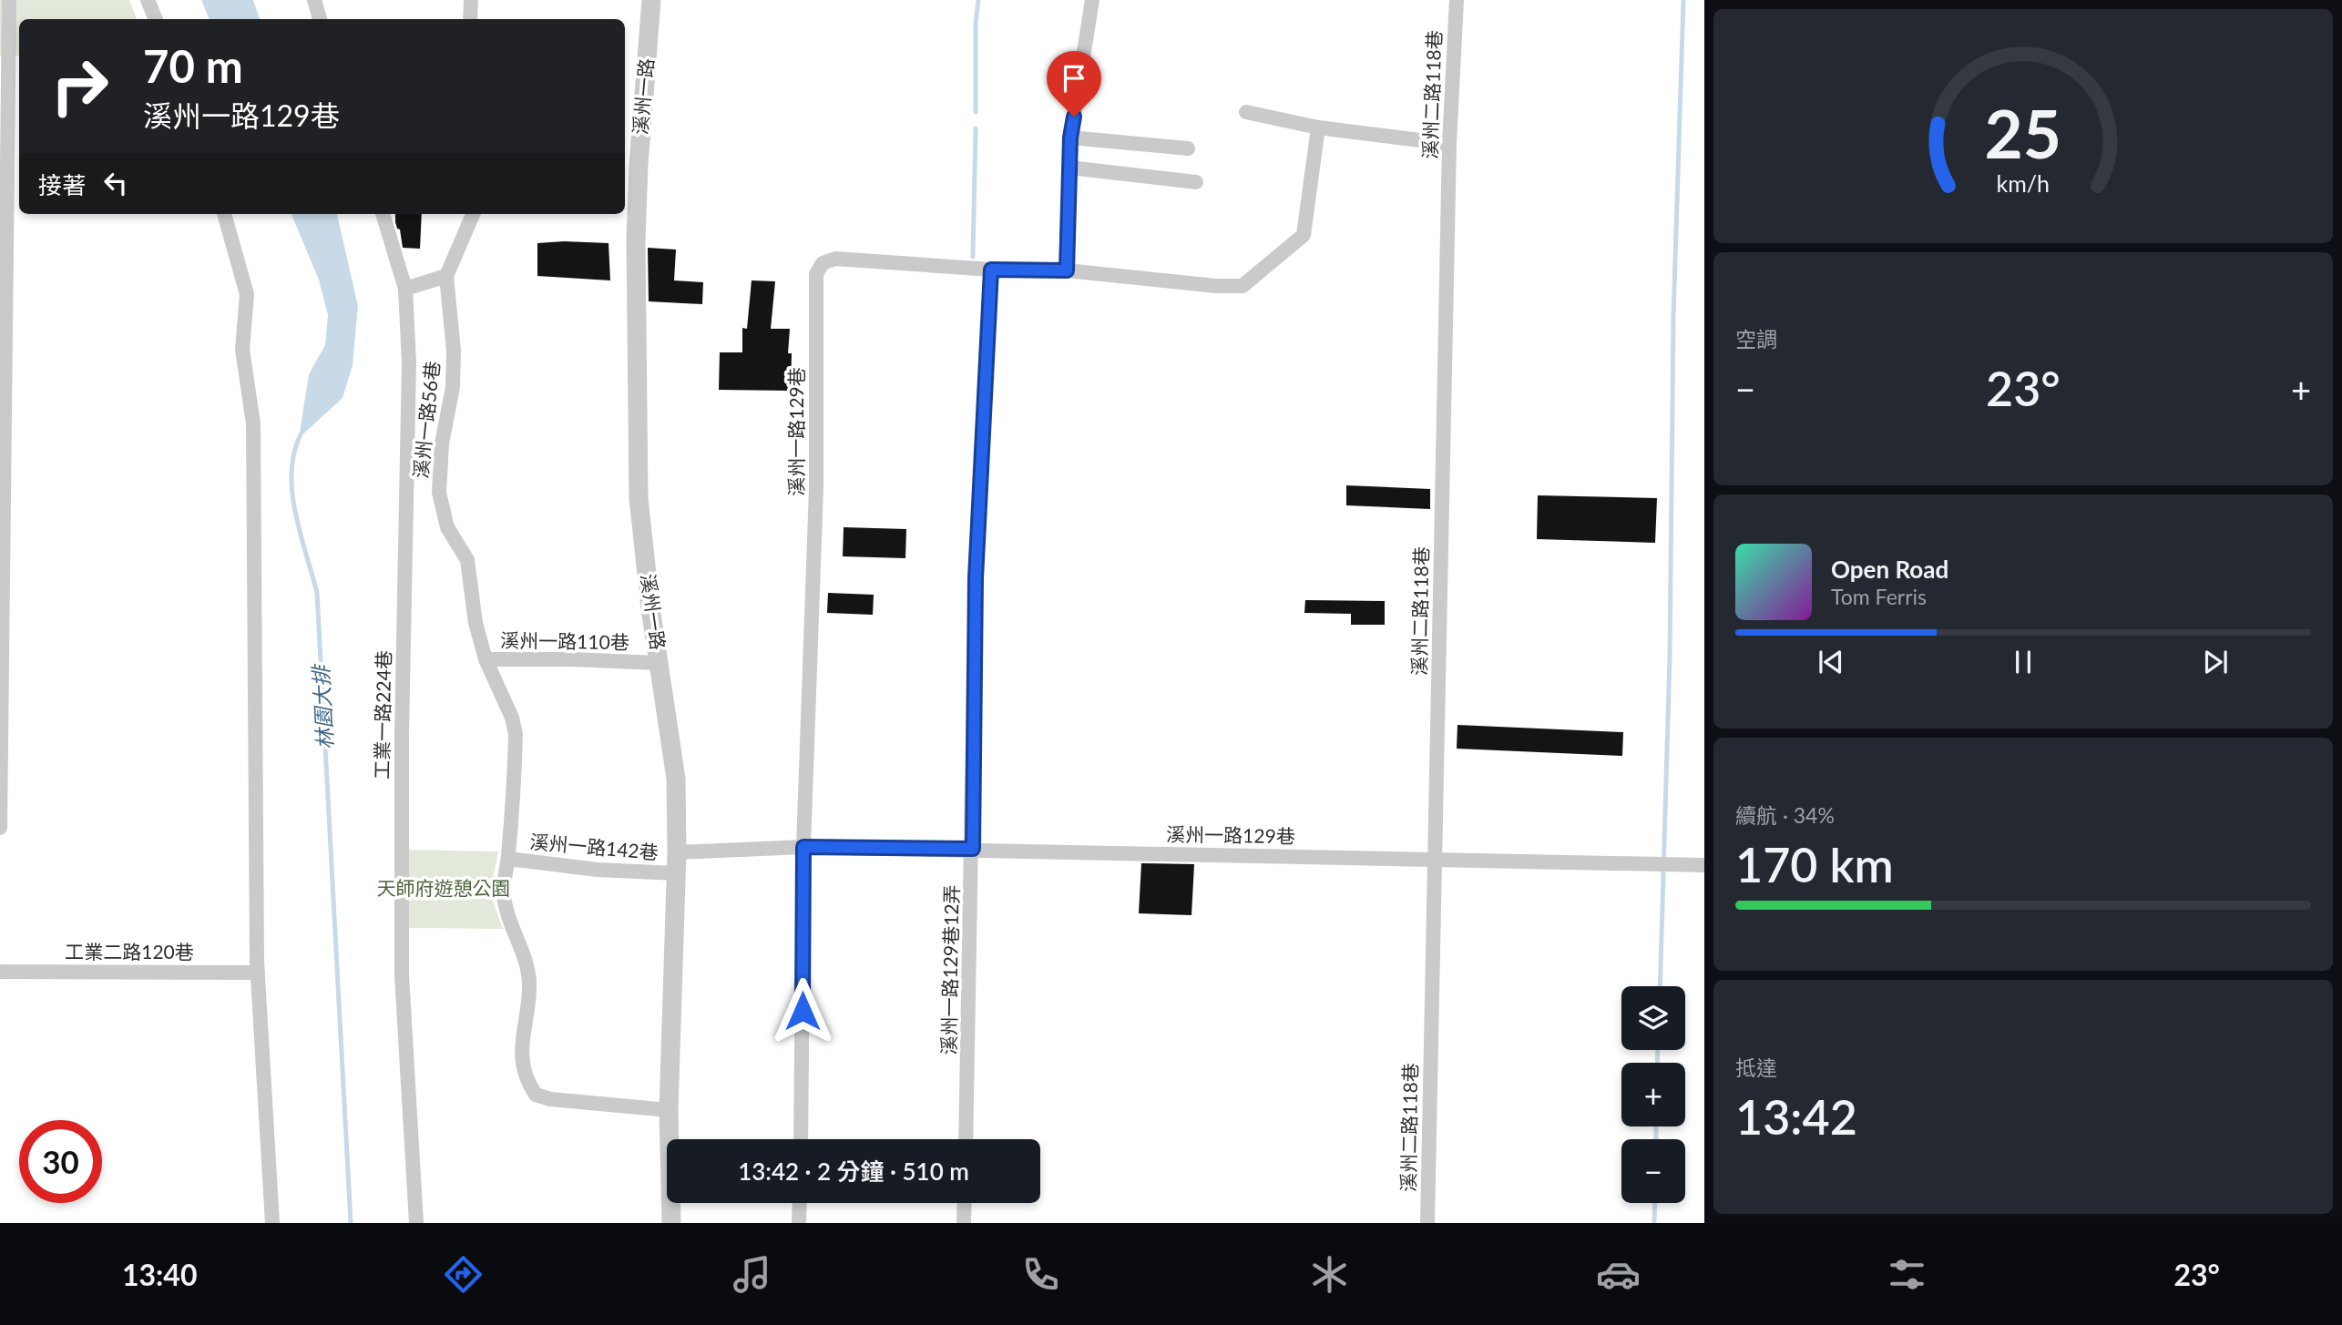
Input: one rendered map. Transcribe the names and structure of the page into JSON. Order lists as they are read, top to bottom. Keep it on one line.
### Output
{"streets":{"street":["溪州二路118巷","溪州一路","溪州一路56巷","溪州一路129巷","溪州一路110巷","工業一路224巷","溪州一路142巷","工業二路120巷","溪州一路129巷12弄"]},"crossings":[["溪州二路118巷","溪州一路129巷"],["溪州一路","溪州一路129巷"],["溪州一路","溪州一路110巷"],["溪州一路","溪州一路142巷"],["溪州一路56巷","溪州一路110巷"],["溪州一路129巷","溪州一路129巷12弄"],["溪州一路110巷","溪州一路142巷"]],"water":["林園大排"],"parks":["天師府遊憩公園"],"page":{"turn":["70 m","溪州一路129巷"],"then":"接著","tile":["空調",["續航 · 34%","170 km"],["抵達","13:42"]],"heat":["−","23°","+"],"song":["Open Road","Tom Ferris"],"map_buttons":["+","−"],"limit":"30","trip":"13:42 · 2 分鐘 · 510 m","tabs":["13:40","23°"],"gauge":["25","km/h"]}}
